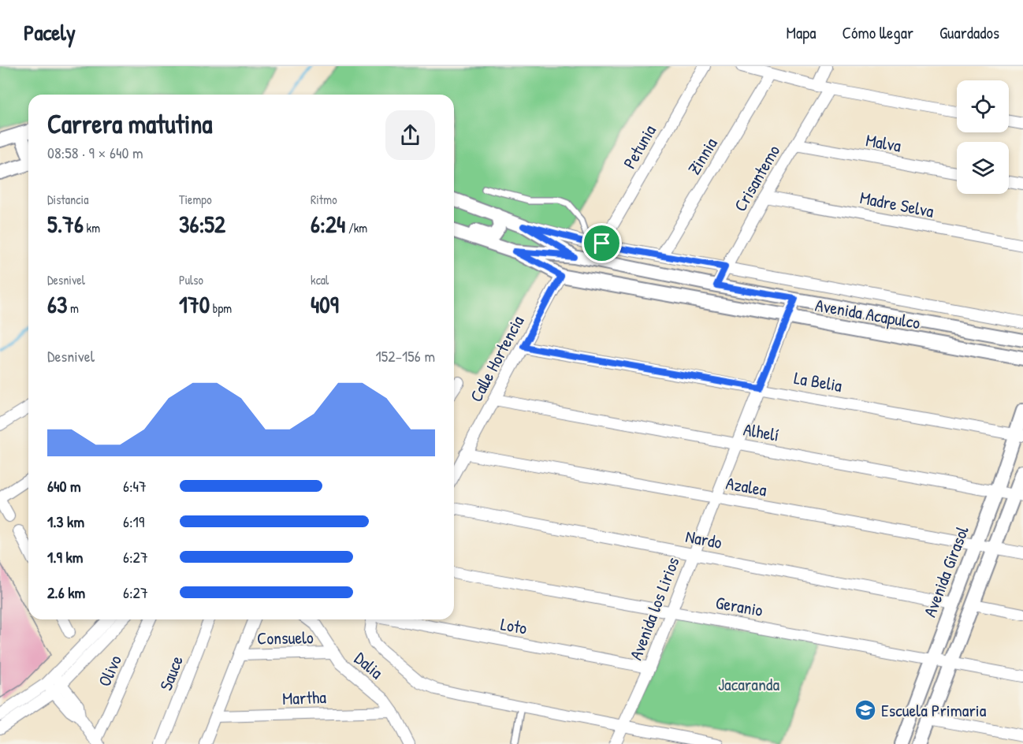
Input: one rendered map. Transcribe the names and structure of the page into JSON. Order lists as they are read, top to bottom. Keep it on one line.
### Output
{"streets":{"street":["Malva","Petunia","Zinnia","Crisantemo","Madre Selva","Avenida Acapulco","Calle Hortencia","La Belia","Alhelí","Azalea","Nardo","Avenida Girasol","Geranio","Avenida los Lirios","Loto","Consuelo","Dalia","Olivo","Sauce","Martha"]},"crossings":[["Malva","Crisantemo"],["Petunia","Avenida Acapulco"],["Zinnia","Avenida Acapulco"],["Crisantemo","Madre Selva"],["Crisantemo","Avenida Acapulco"],["Avenida Acapulco","Calle Hortencia"],["Avenida Acapulco","Avenida los Lirios"],["Calle Hortencia","La Belia"],["Calle Hortencia","Alhelí"],["Calle Hortencia","Azalea"],["La Belia","Avenida Girasol"],["La Belia","Avenida los Lirios"],["Alhelí","Avenida Girasol"],["Alhelí","Avenida los Lirios"],["Azalea","Avenida Girasol"],["Azalea","Avenida los Lirios"],["Nardo","Avenida Girasol"],["Nardo","Avenida los Lirios"],["Avenida Girasol","Geranio"],["Geranio","Avenida los Lirios"],["Avenida los Lirios","Loto"],["Consuelo","Dalia"],["Dalia","Martha"]],"parks":["Jacaranda"],"places":{"school or university":["Escuela Primaria"]},"page":{"header":"Pacely","nav":["Mapa","Cómo llegar","Guardados"],"heading":["Carrera matutina","08:58 · 9 × 640 m"],"stats":[["Distancia","5.76 km"],["Tiempo","36:52"],["Ritmo","6:24 /km"],["Desnivel","63 m"],["Pulso","170 bpm"],["kcal","409"]],"chart":["Desnivel","152–156 m"],"list":[{"name":"640 m","note":"6:47"},{"name":"1.3 km","note":"6:19"},{"name":"1.9 km","note":"6:27"},{"name":"2.6 km","note":"6:27"}]}}
